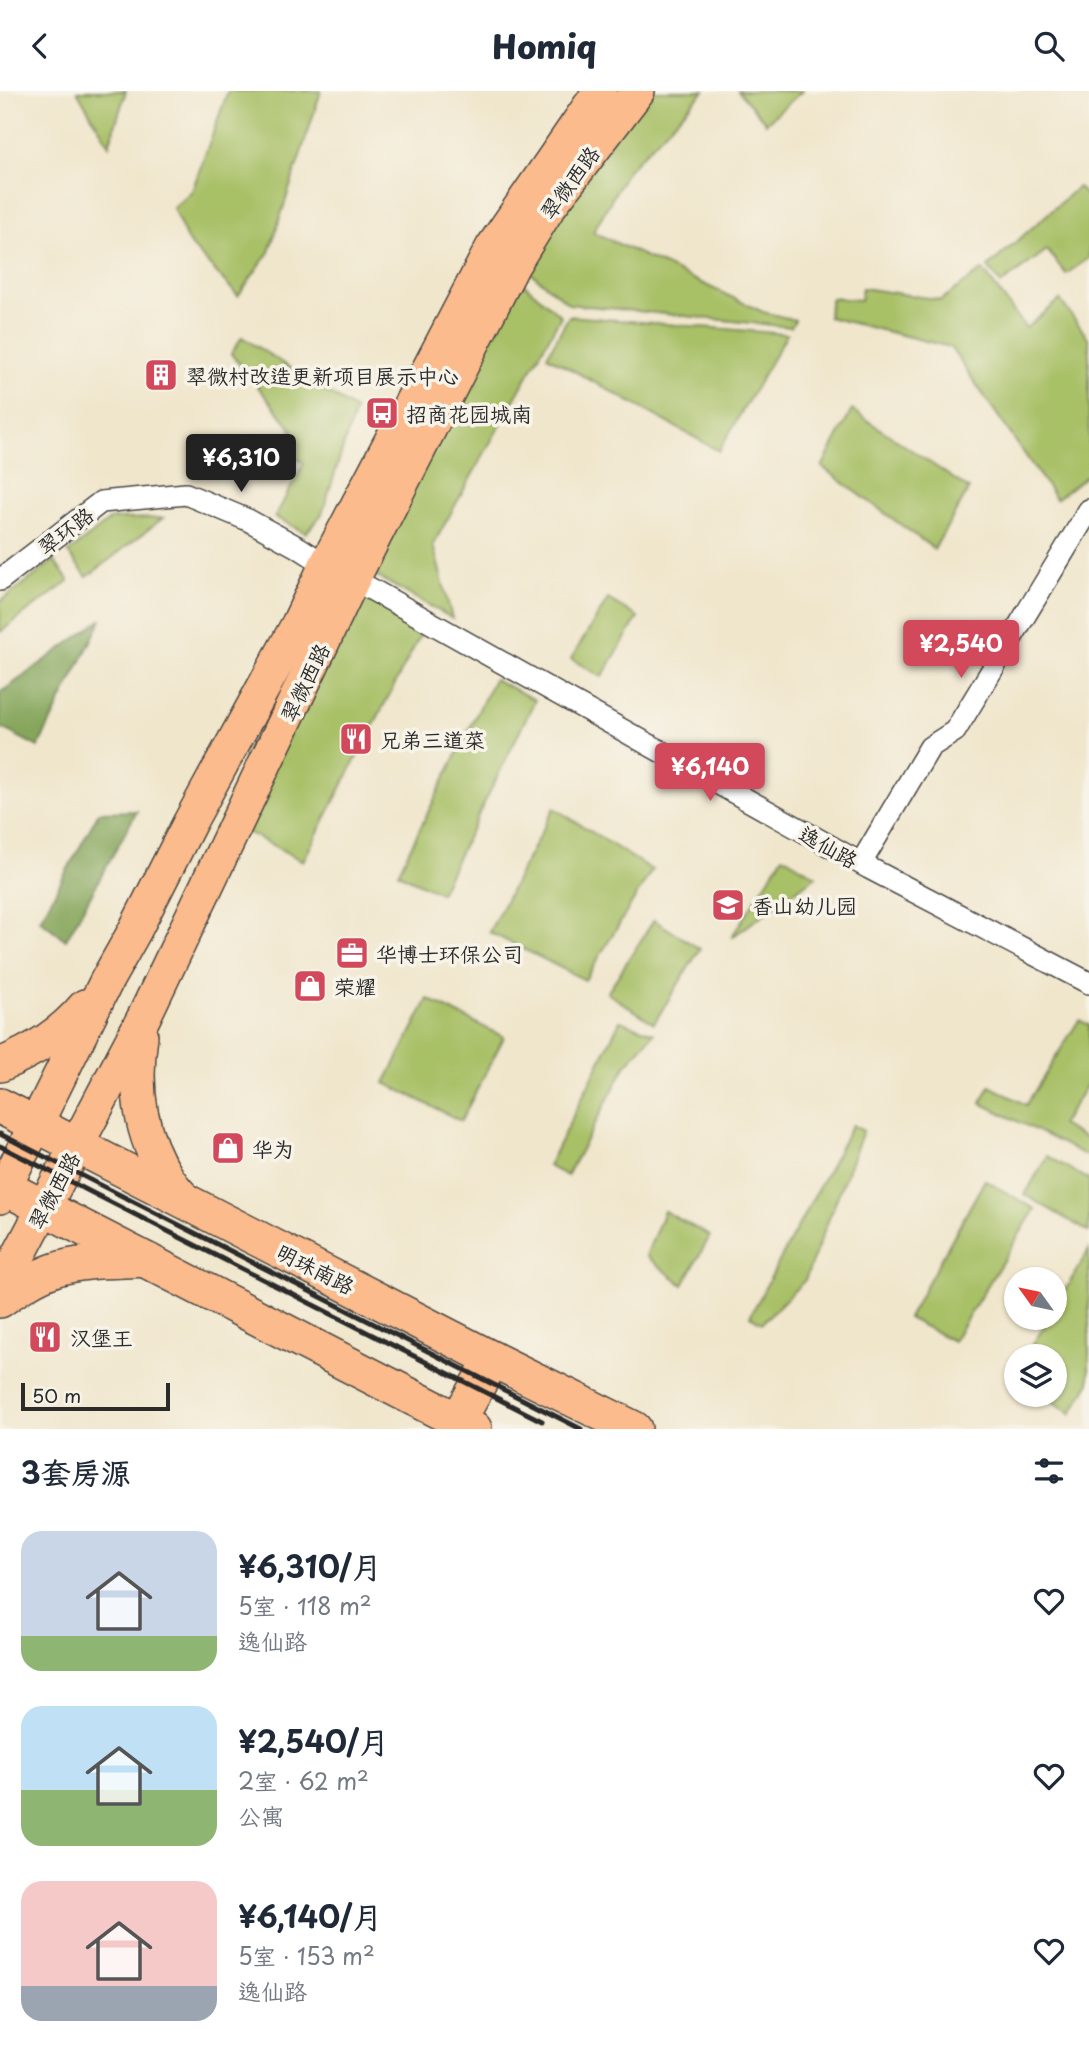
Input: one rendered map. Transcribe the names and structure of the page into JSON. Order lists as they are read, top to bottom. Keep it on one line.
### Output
{"streets":{"highway":["明珠南路"],"main road":["翠微西路"],"street":["翠环路","逸仙路"]},"crossings":[["翠微西路","逸仙路"],["翠微西路","明珠南路"],["翠环路","逸仙路"]],"places":{"building":["翠微村改造更新项目展示中心"],"bus stop":["招商花园城南"],"restaurant":["兄弟三道菜","汉堡王"],"school or university":["香山幼儿园"],"office":["华博士环保公司"],"shop":["荣耀","华为"]},"scale_bar":"50 m","north":"top left","page":{"header":"Homiq","price":["¥6,310","¥2,540","¥6,140"],"scale":"50 m","heading":"3套房源","list":[{"name":"¥6,310/月","note":"5室 · 118 m² · 逸仙路"},{"name":"¥2,540/月","note":"2室 · 62 m² · 公寓"},{"name":"¥6,140/月","note":"5室 · 153 m² · 逸仙路"}]}}
